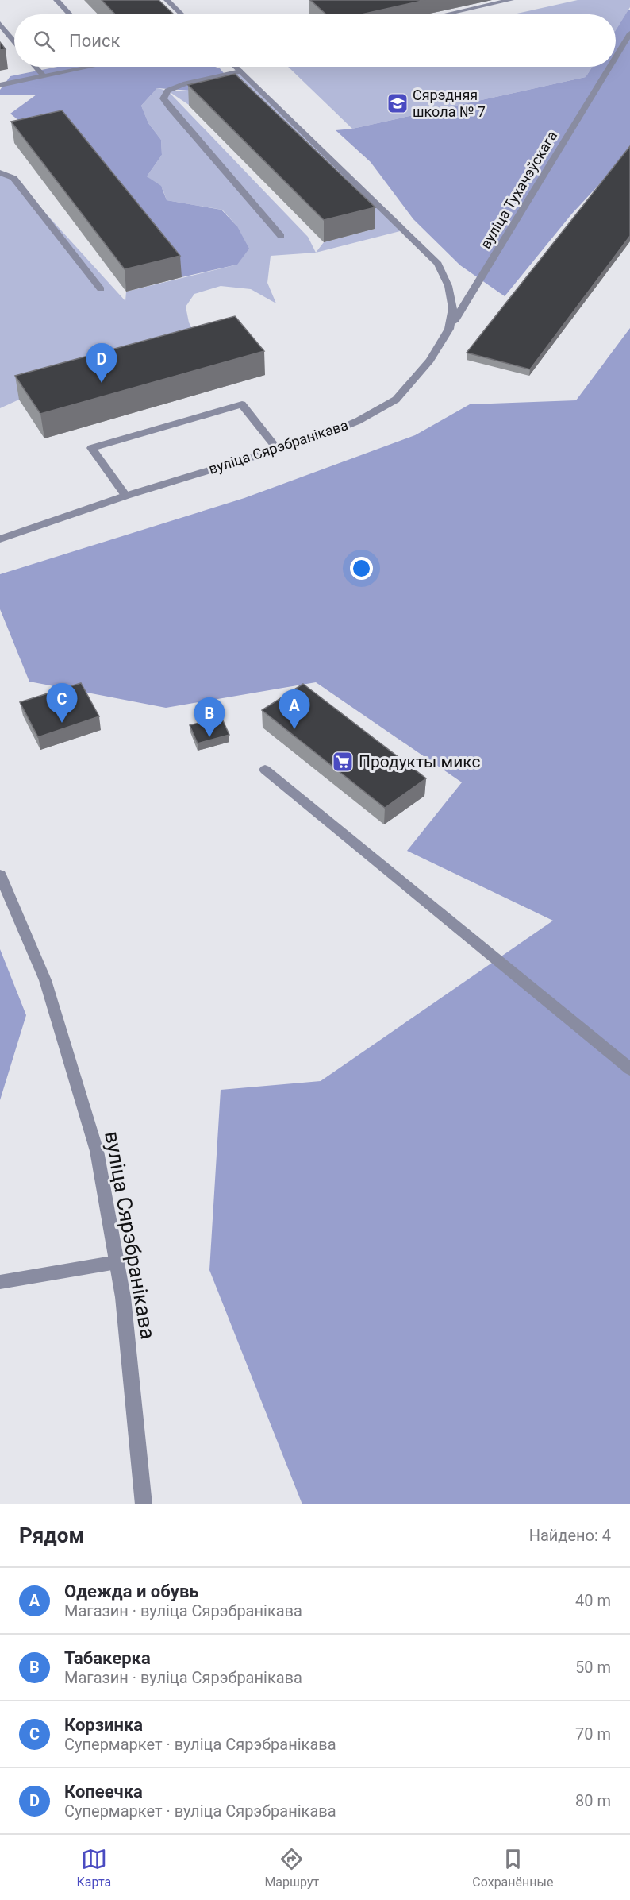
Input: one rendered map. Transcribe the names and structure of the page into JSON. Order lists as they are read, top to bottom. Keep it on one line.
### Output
{"streets":{"street":["вуліца Тухачэўскага","вуліца Сярэбранікава"]},"crossings":[["вуліца Тухачэўскага","вуліца Сярэбранікава"]],"places":{"school or university":["Сярэдняя школа № 7"],"supermarket":["Продукты микс"]},"page":{"search":"Поиск","pins":["D","C","A","B"],"heading":["Рядом","Найдено: 4"],"list":[{"mark":"A","name":"Одежда и обувь","note":"Магазин · вуліца Сярэбранікава","value":"40 m"},{"mark":"B","name":"Табакерка","note":"Магазин · вуліца Сярэбранікава","value":"50 m"},{"mark":"C","name":"Корзинка","note":"Супермаркет · вуліца Сярэбранікава","value":"70 m"},{"mark":"D","name":"Копеечка","note":"Супермаркет · вуліца Сярэбранікава","value":"80 m"}],"nav":["Карта","Маршрут","Сохранённые"]}}
